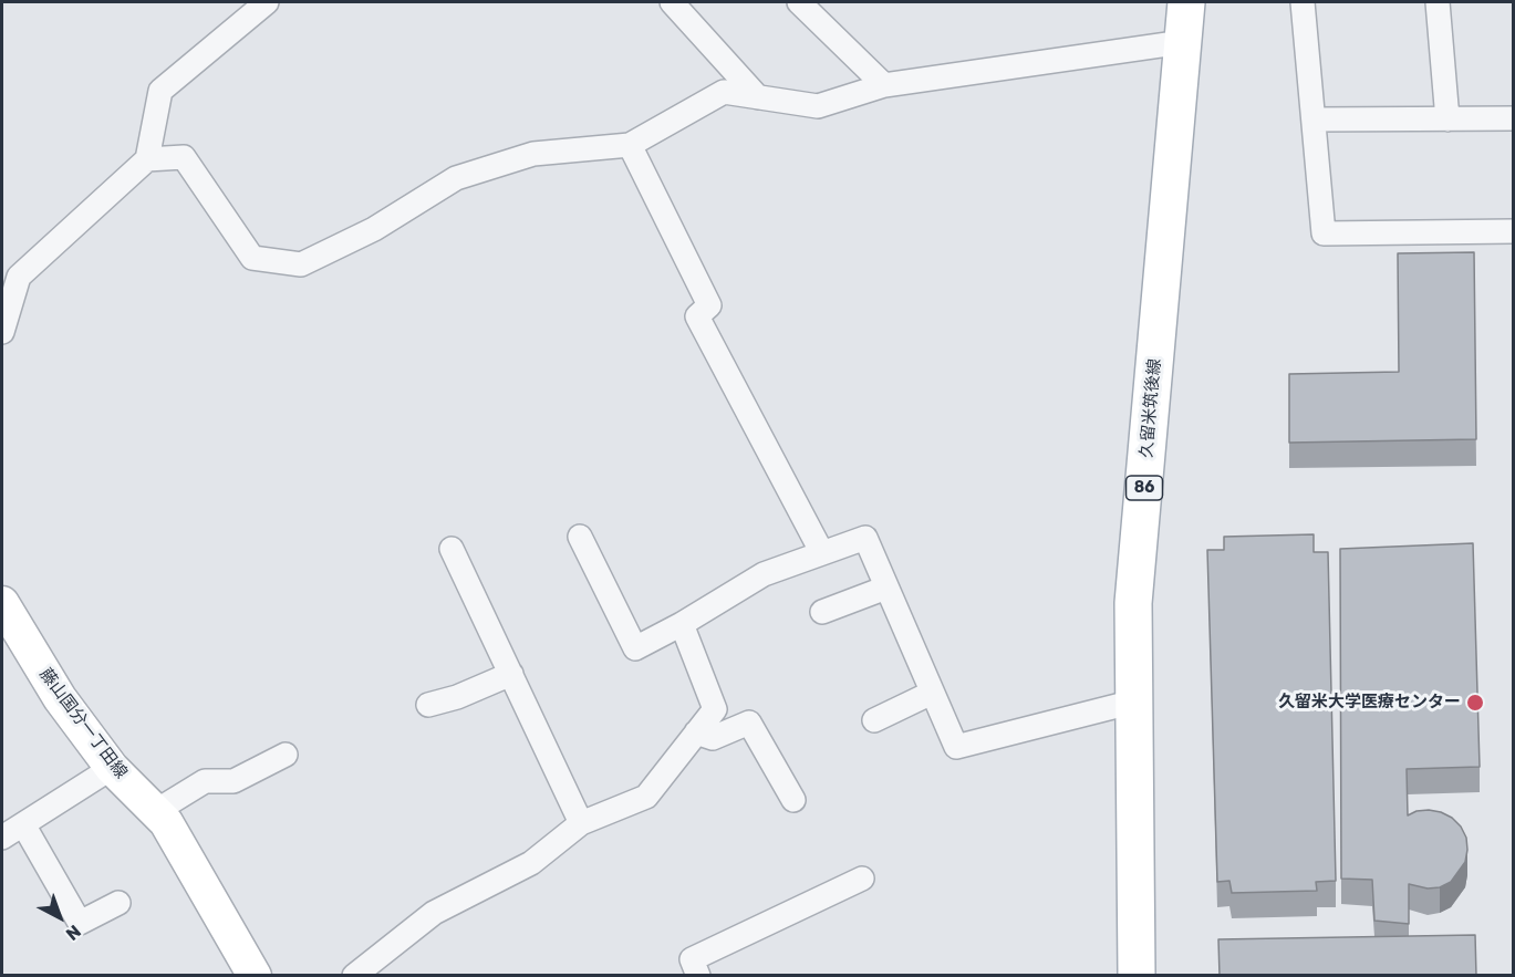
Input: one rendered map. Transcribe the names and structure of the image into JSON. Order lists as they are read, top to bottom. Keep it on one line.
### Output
{"streets":{"main road":["久留米筑後線","86","藤山国分一丁田線"]},"places":["久留米大学医療センター"],"north":"bottom right"}
